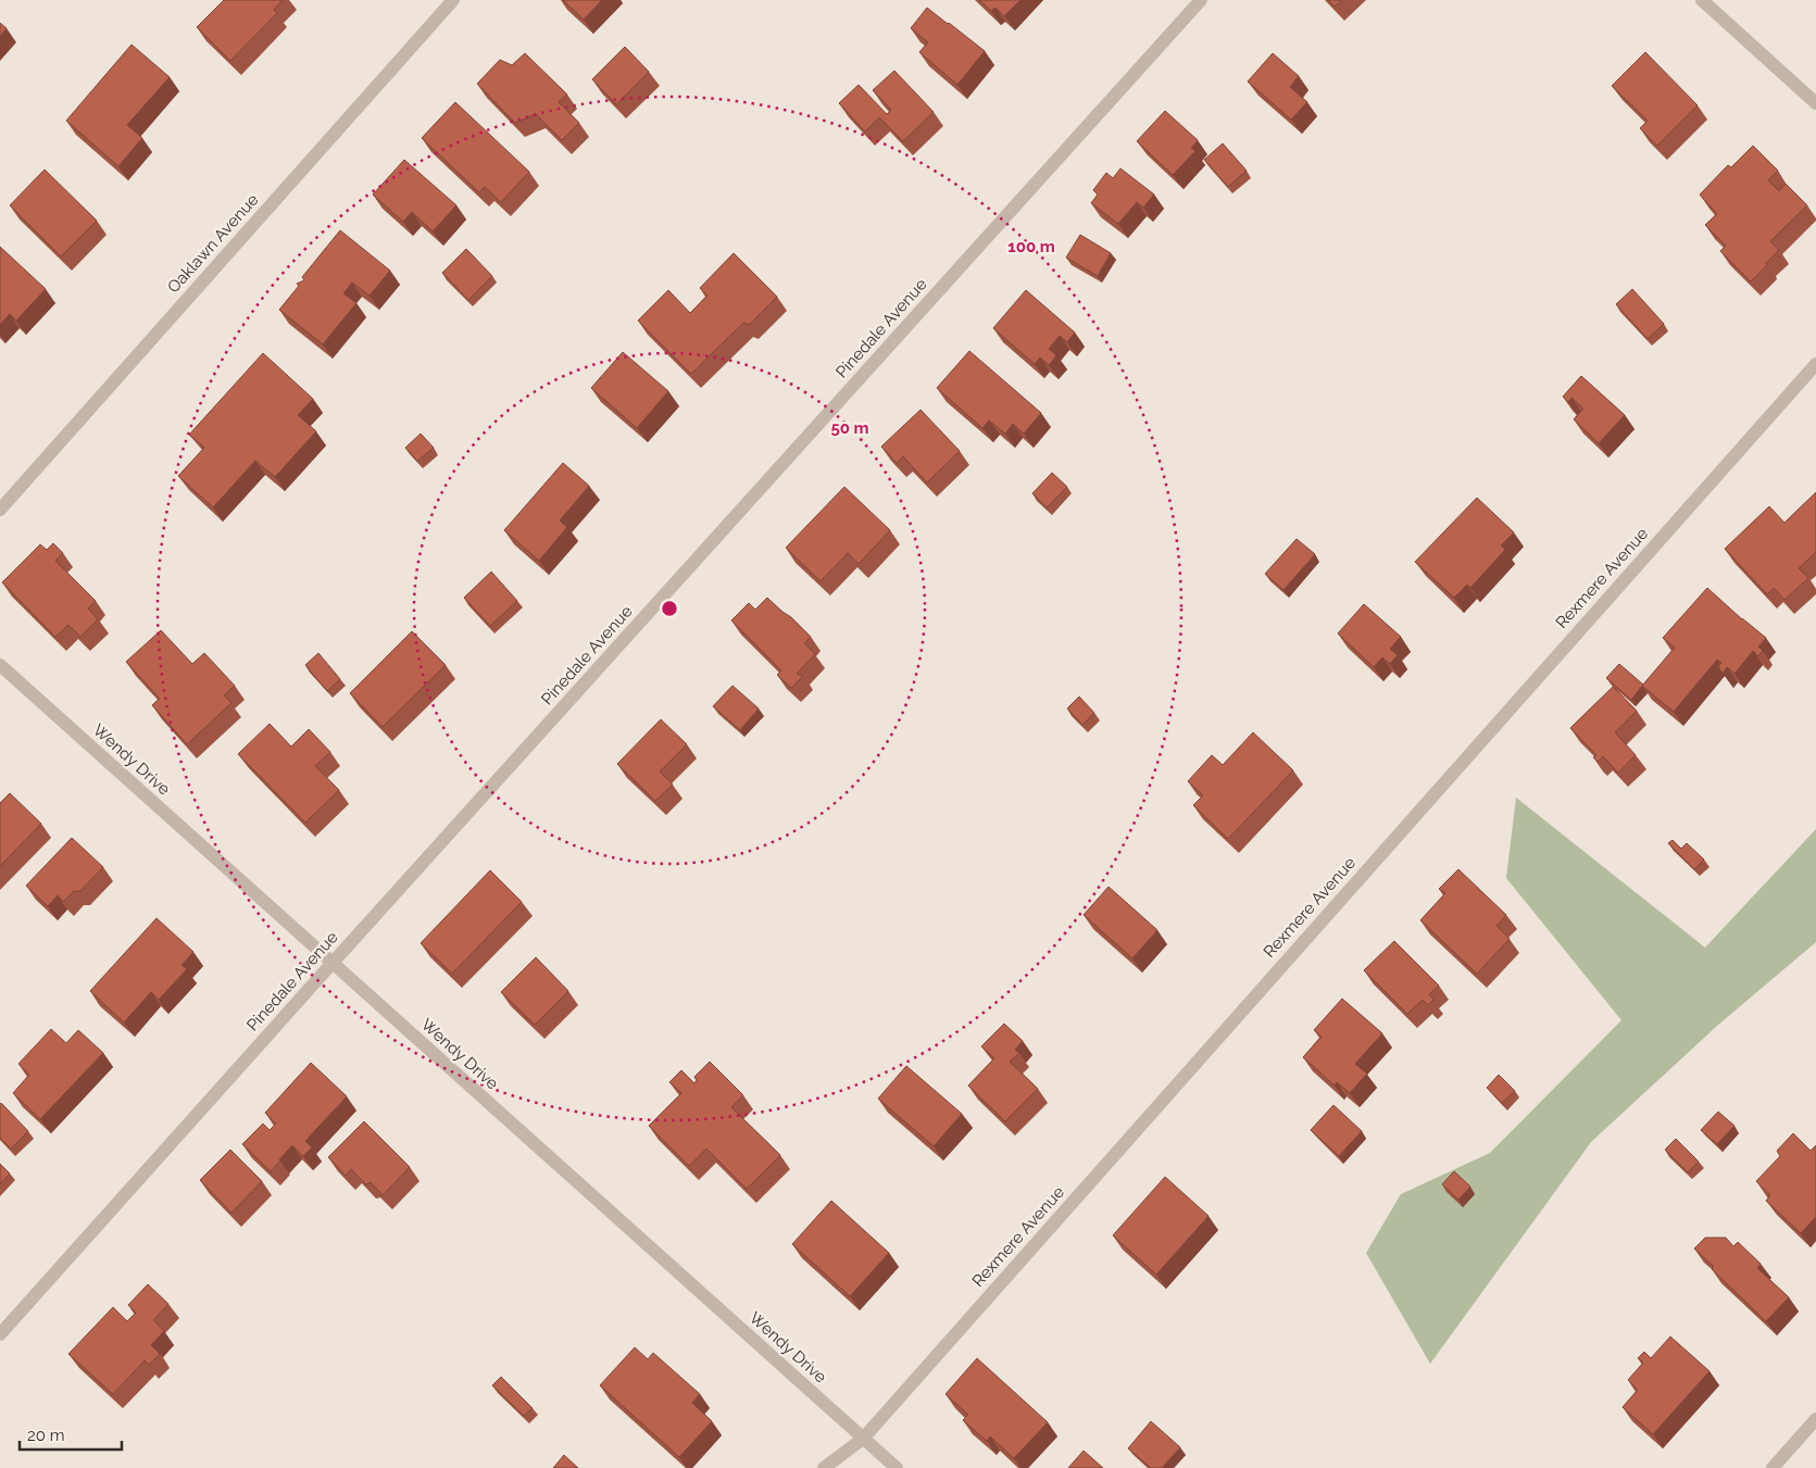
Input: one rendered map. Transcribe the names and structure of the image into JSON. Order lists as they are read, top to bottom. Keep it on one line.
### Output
{"streets":{"street":["Oaklawn Avenue","Pinedale Avenue","Rexmere Avenue","Wendy Drive"]},"crossings":[["Pinedale Avenue","Wendy Drive"],["Rexmere Avenue","Wendy Drive"]],"scale_bar":"20 m","rings":["100 m","50 m"]}
